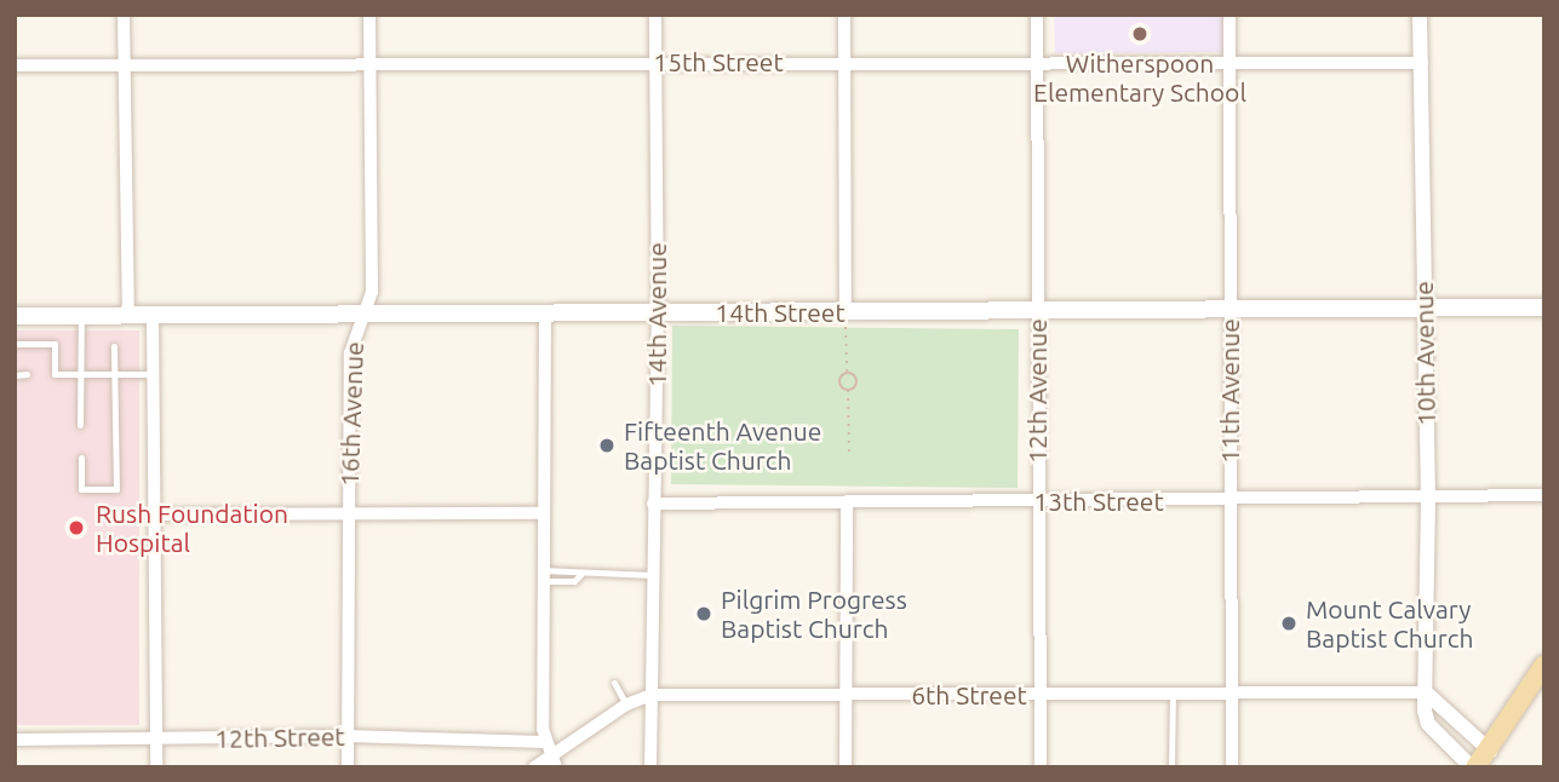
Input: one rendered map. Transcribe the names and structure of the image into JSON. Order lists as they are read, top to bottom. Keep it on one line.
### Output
{"streets":{"main road":["14th Street"],"street":["15th Street","14th Avenue","10th Avenue","12th Avenue","11th Avenue","16th Avenue","13th Street","6th Street","12th Street"]},"crossings":[["15th Street","14th Avenue"],["15th Street","10th Avenue"],["15th Street","12th Avenue"],["15th Street","11th Avenue"],["15th Street","16th Avenue"],["14th Street","14th Avenue"],["14th Street","10th Avenue"],["14th Street","12th Avenue"],["14th Street","11th Avenue"],["14th Street","16th Avenue"],["14th Avenue","13th Street"],["14th Avenue","6th Street"],["10th Avenue","13th Street"],["10th Avenue","6th Street"],["12th Avenue","13th Street"],["12th Avenue","6th Street"],["11th Avenue","13th Street"],["11th Avenue","6th Street"],["16th Avenue","12th Street"]],"places":["Witherspoon Elementary School","Fifteenth Avenue Baptist Church","Rush Foundation Hospital","Pilgrim Progress Baptist Church","Mount Calvary Baptist Church"]}
